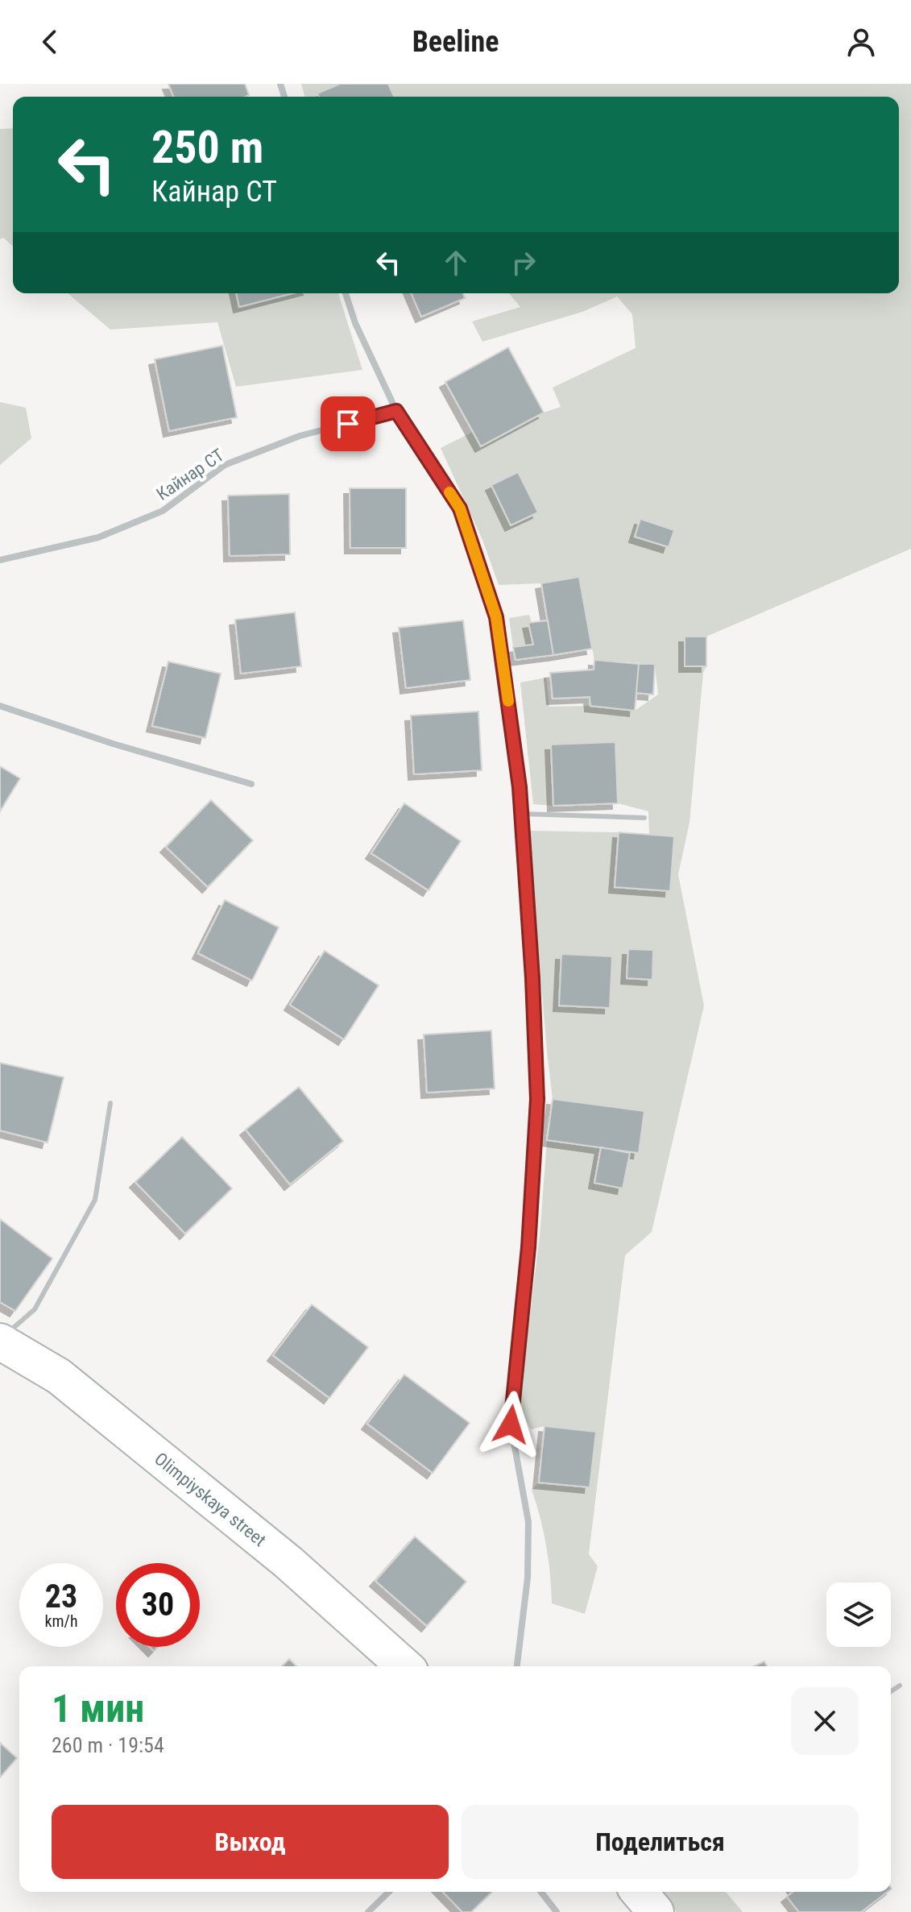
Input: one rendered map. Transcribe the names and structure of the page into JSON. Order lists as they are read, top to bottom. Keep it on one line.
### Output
{"streets":{"street":["Кайнар СТ","Olimpiyskaya street"]},"page":{"header":"Beeline","turn":["250 m","Кайнар СТ"],"speed":"23 km/h","limit":"30","heading":["1 мин","260 m · 19:54"],"buttons":["Выход","Поделиться"]}}
